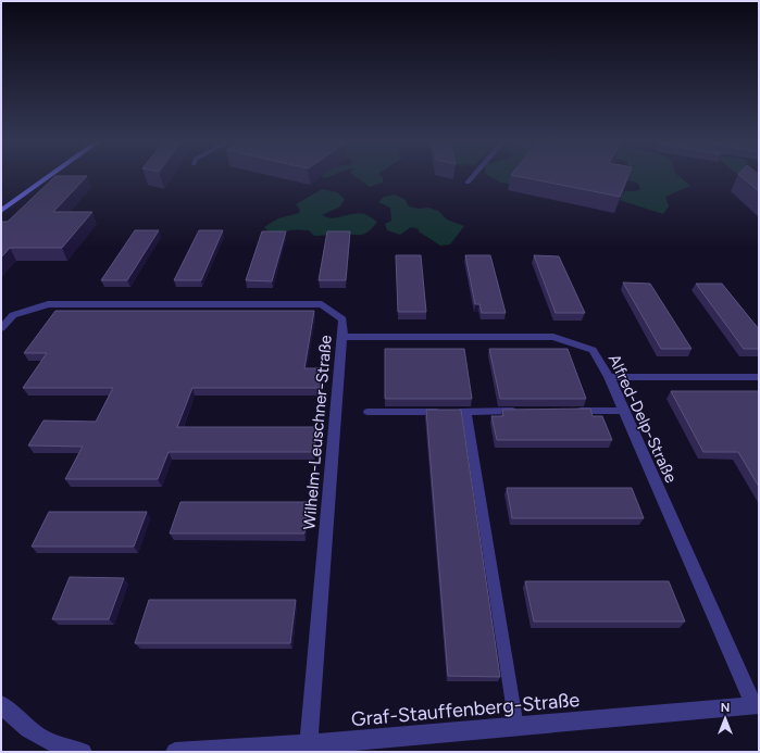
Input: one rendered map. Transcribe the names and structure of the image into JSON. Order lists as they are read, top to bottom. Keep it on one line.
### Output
{"streets":{"street":["Alfred-Delp-Straße","Wilhelm-Leuschner-Straße","Graf-Stauffenberg-Straße"]},"crossings":[["Alfred-Delp-Straße","Wilhelm-Leuschner-Straße"],["Alfred-Delp-Straße","Graf-Stauffenberg-Straße"],["Wilhelm-Leuschner-Straße","Graf-Stauffenberg-Straße"]],"north":"top"}
